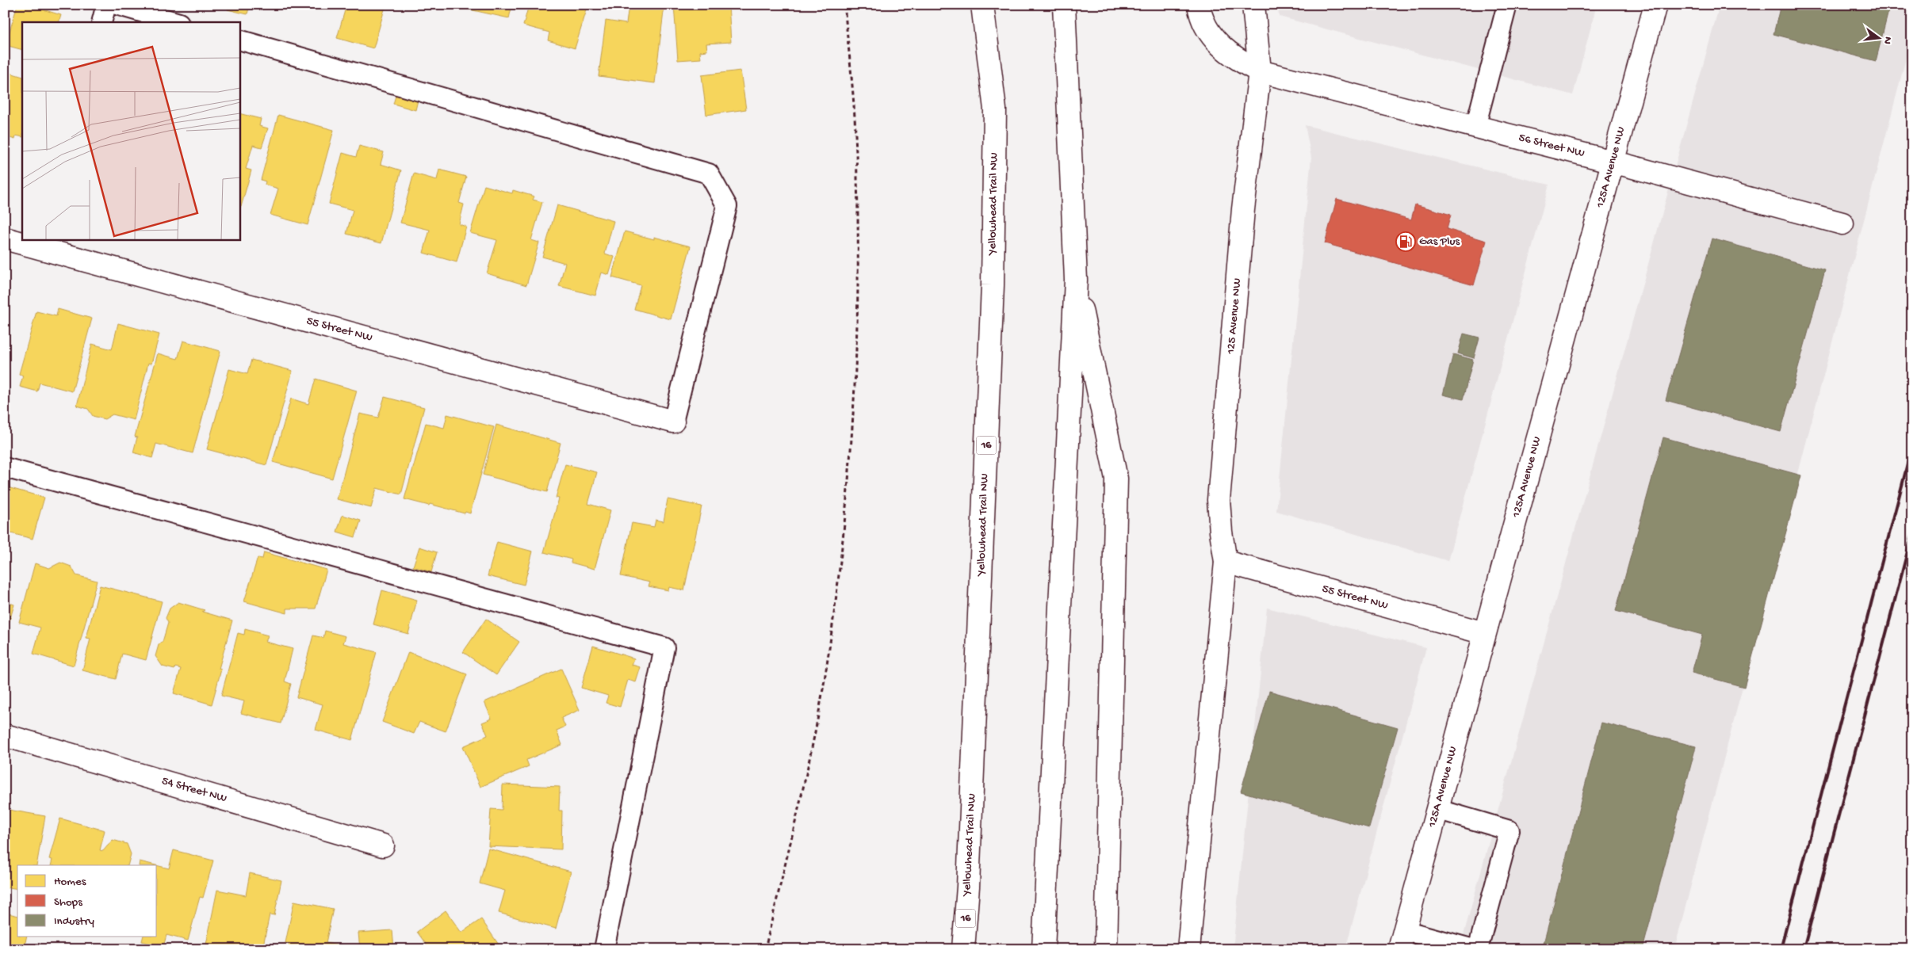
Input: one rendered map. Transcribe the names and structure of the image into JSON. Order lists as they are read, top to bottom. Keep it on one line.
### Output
{"streets":{"main road":["56 Street NW","125A Avenue NW","Yellowhead Trail NW","125 Avenue NW","55 Street NW","16","54 Street NW"]},"crossings":[["56 Street NW","125A Avenue NW"],["56 Street NW","125 Avenue NW"],["125A Avenue NW","55 Street NW"],["125 Avenue NW","55 Street NW"]],"places":{"fuel station":["Gas Plus"]},"legend":["Homes","Shops","Industry"],"north":"right"}
